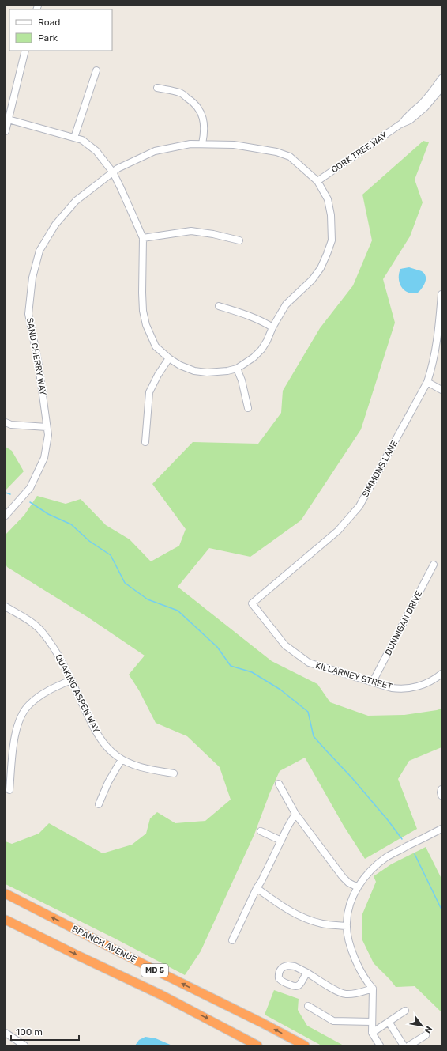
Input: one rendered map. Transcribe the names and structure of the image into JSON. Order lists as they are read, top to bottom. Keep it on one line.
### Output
{"streets":{"highway":["BRANCH AVENUE","MD 5"],"street":["CORK TREE WAY","SAND CHERRY WAY","SIMMONS LANE","DUNNIGAN DRIVE","KILLARNEY STREET","QUAKING ASPEN WAY"]},"crossings":[["CORK TREE WAY","SAND CHERRY WAY"],["SIMMONS LANE","KILLARNEY STREET"],["DUNNIGAN DRIVE","KILLARNEY STREET"]],"legend":["Road","Park"],"scale_bar":"100 m","north":"bottom right"}
